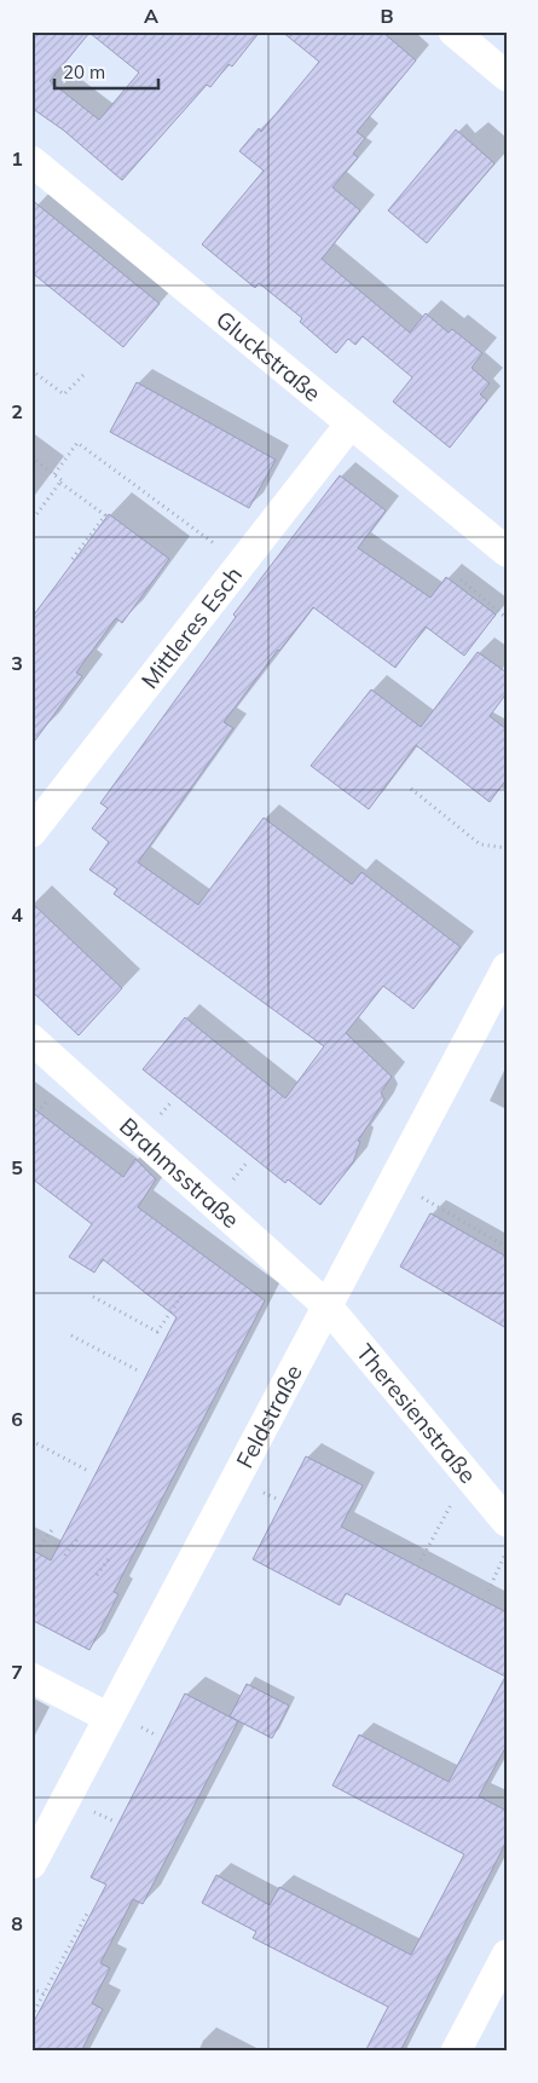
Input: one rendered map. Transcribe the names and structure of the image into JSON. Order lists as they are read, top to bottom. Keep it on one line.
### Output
{"streets":{"street":["Gluckstraße","Mittleres Esch","Brahmsstraße","Theresienstraße","Feldstraße"]},"crossings":[["Gluckstraße","Mittleres Esch"],["Brahmsstraße","Theresienstraße"],["Brahmsstraße","Feldstraße"],["Theresienstraße","Feldstraße"]],"scale_bar":"20 m","grid":{"columns":["A","B"],"rows":["1","2","3","4","5","6","7","8"]}}
